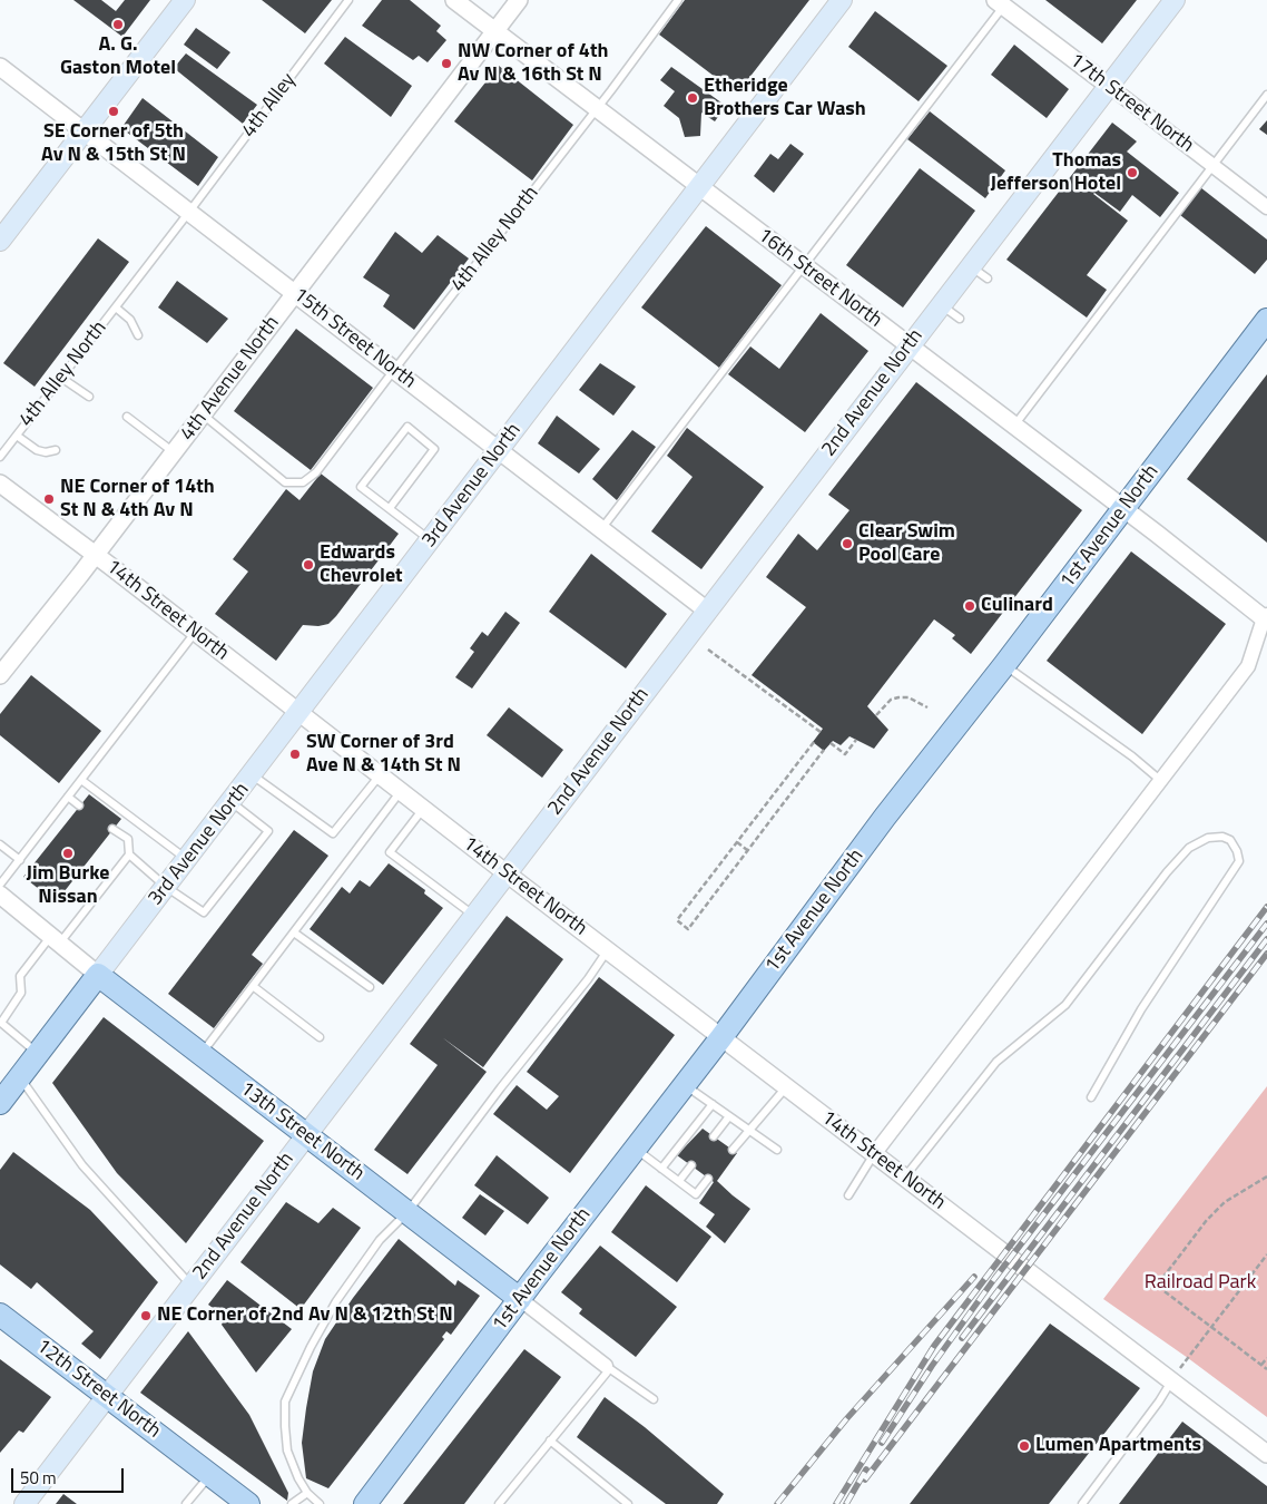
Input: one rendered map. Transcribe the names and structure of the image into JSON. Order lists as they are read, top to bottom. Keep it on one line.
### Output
{"streets":{"main road":["2nd Avenue North","3rd Avenue North","1st Avenue North","13th Street North","12th Street North"],"street":["17th Street North","16th Street North","15th Street North","4th Avenue North","14th Street North"],"lane":["4th Alley","4th Alley North"]},"crossings":[["17th Street North","2nd Avenue North"],["4th Alley","4th Alley North"],["4th Alley","15th Street North"],["4th Alley North","16th Street North"],["4th Alley North","15th Street North"],["4th Alley North","4th Avenue North"],["16th Street North","4th Avenue North"],["16th Street North","2nd Avenue North"],["16th Street North","3rd Avenue North"],["16th Street North","1st Avenue North"],["15th Street North","4th Avenue North"],["15th Street North","2nd Avenue North"],["15th Street North","3rd Avenue North"],["4th Avenue North","14th Street North"],["2nd Avenue North","14th Street North"],["2nd Avenue North","13th Street North"],["2nd Avenue North","12th Street North"],["3rd Avenue North","14th Street North"],["3rd Avenue North","13th Street North"],["1st Avenue North","14th Street North"],["1st Avenue North","13th Street North"]],"parks":["Railroad Park"],"places":["A. G. Gaston Motel","NW Corner of 4th Av N & 16th St N","Etheridge Brothers Car Wash","SE Corner of 5th Av N & 15th St N","Thomas Jefferson Hotel","NE Corner of 14th St N & 4th Av N","Clear Swim Pool Care","Edwards Chevrolet","Culinard","SW Corner of 3rd Ave N & 14th St N","Jim Burke Nissan","NE Corner of 2nd Av N & 12th St N","Lumen Apartments"],"scale_bar":"50 m"}
